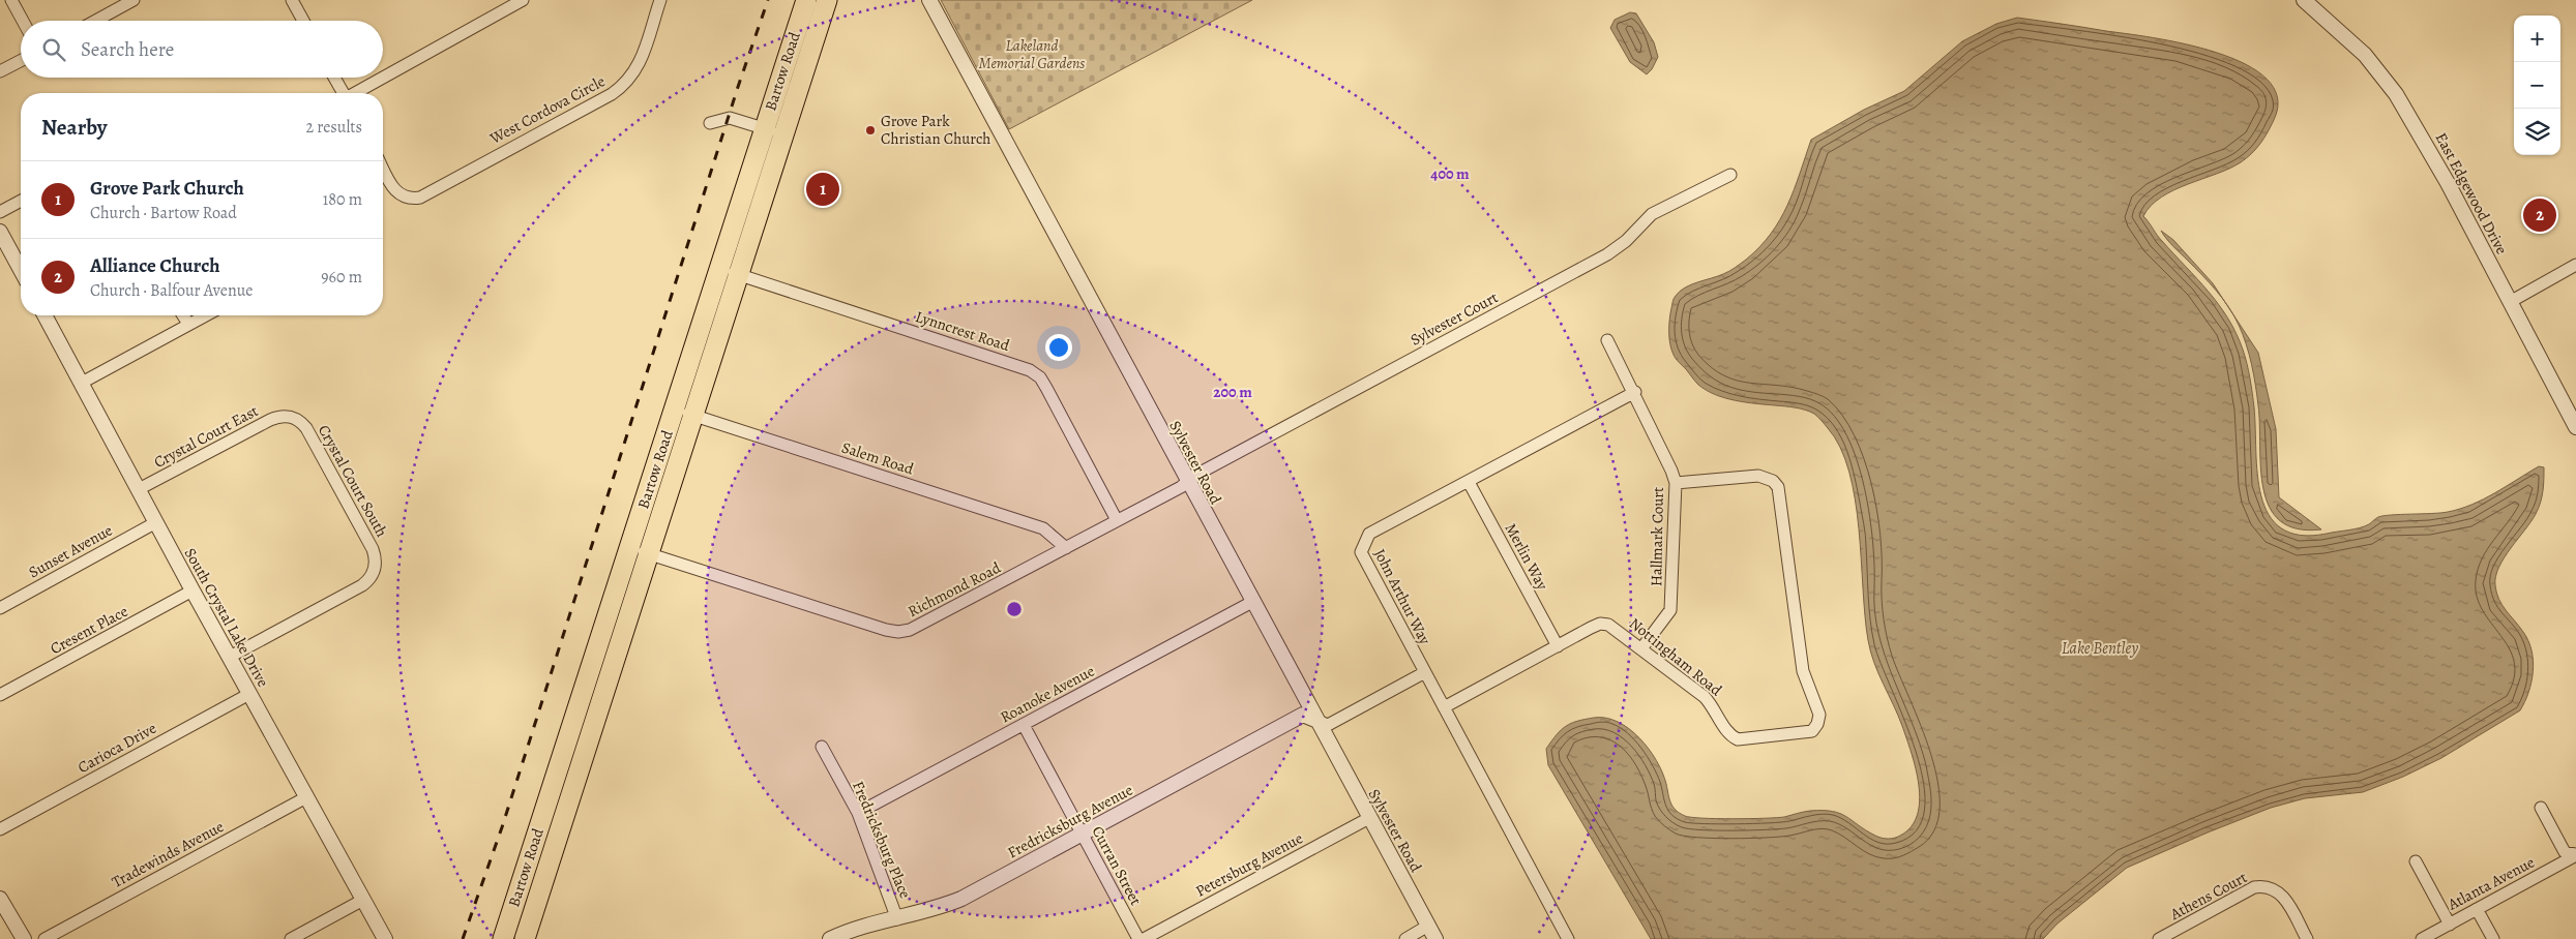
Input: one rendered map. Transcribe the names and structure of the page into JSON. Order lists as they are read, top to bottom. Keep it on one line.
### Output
{"streets":{"main road":["Bartow Road"],"street":["West Cordova Circle","East Edgewood Drive","Sylvester Court","Lynncrest Road","Crystal Court East","Salem Road","Sylvester Road","Crystal Court South","Hallmark Court","Sunset Avenue","Merlin Way","Richmond Road","John Arthur Way","South Crystal Lake Drive","Cresent Place","Nottingham Road","Roanoke Avenue","Carioca Drive","Fredricksburg Avenue","Fredricksburg Place","Tradewinds Avenue","Petersburg Avenue","Curran Street","Atlanta Avenue","Athens Court"]},"crossings":[["Bartow Road","Lynncrest Road"],["Bartow Road","Salem Road"],["Bartow Road","Richmond Road"],["Sylvester Court","Sylvester Road"],["Sylvester Court","Richmond Road"],["Lynncrest Road","Richmond Road"],["Crystal Court East","Crystal Court South"],["Crystal Court East","South Crystal Lake Drive"],["Salem Road","Richmond Road"],["Sylvester Road","Richmond Road"],["Sylvester Road","Roanoke Avenue"],["Sylvester Road","Fredricksburg Avenue"],["Sylvester Road","Petersburg Avenue"],["Crystal Court South","South Crystal Lake Drive"],["Hallmark Court","John Arthur Way"],["Hallmark Court","Nottingham Road"],["Sunset Avenue","South Crystal Lake Drive"],["Merlin Way","John Arthur Way"],["Merlin Way","Nottingham Road"],["John Arthur Way","Nottingham Road"],["South Crystal Lake Drive","Cresent Place"],["South Crystal Lake Drive","Carioca Drive"],["South Crystal Lake Drive","Tradewinds Avenue"],["Roanoke Avenue","Fredricksburg Place"],["Roanoke Avenue","Curran Street"],["Fredricksburg Avenue","Fredricksburg Place"],["Fredricksburg Avenue","Curran Street"]],"water":["Lake Bentley"],"parks":["Lakeland Memorial Gardens"],"places":["Grove Park Christian Church"],"page":{"map_buttons":["+","−"],"search":"Search here","heading":["Nearby","2 results"],"list":[{"mark":"1","name":"Grove Park Church","note":"Church · Bartow Road","value":"180 m"},{"mark":"2","name":"Alliance Church","note":"Church · Balfour Avenue","value":"960 m"}],"pins":["1","2"]},"rings":["400 m","200 m"]}
